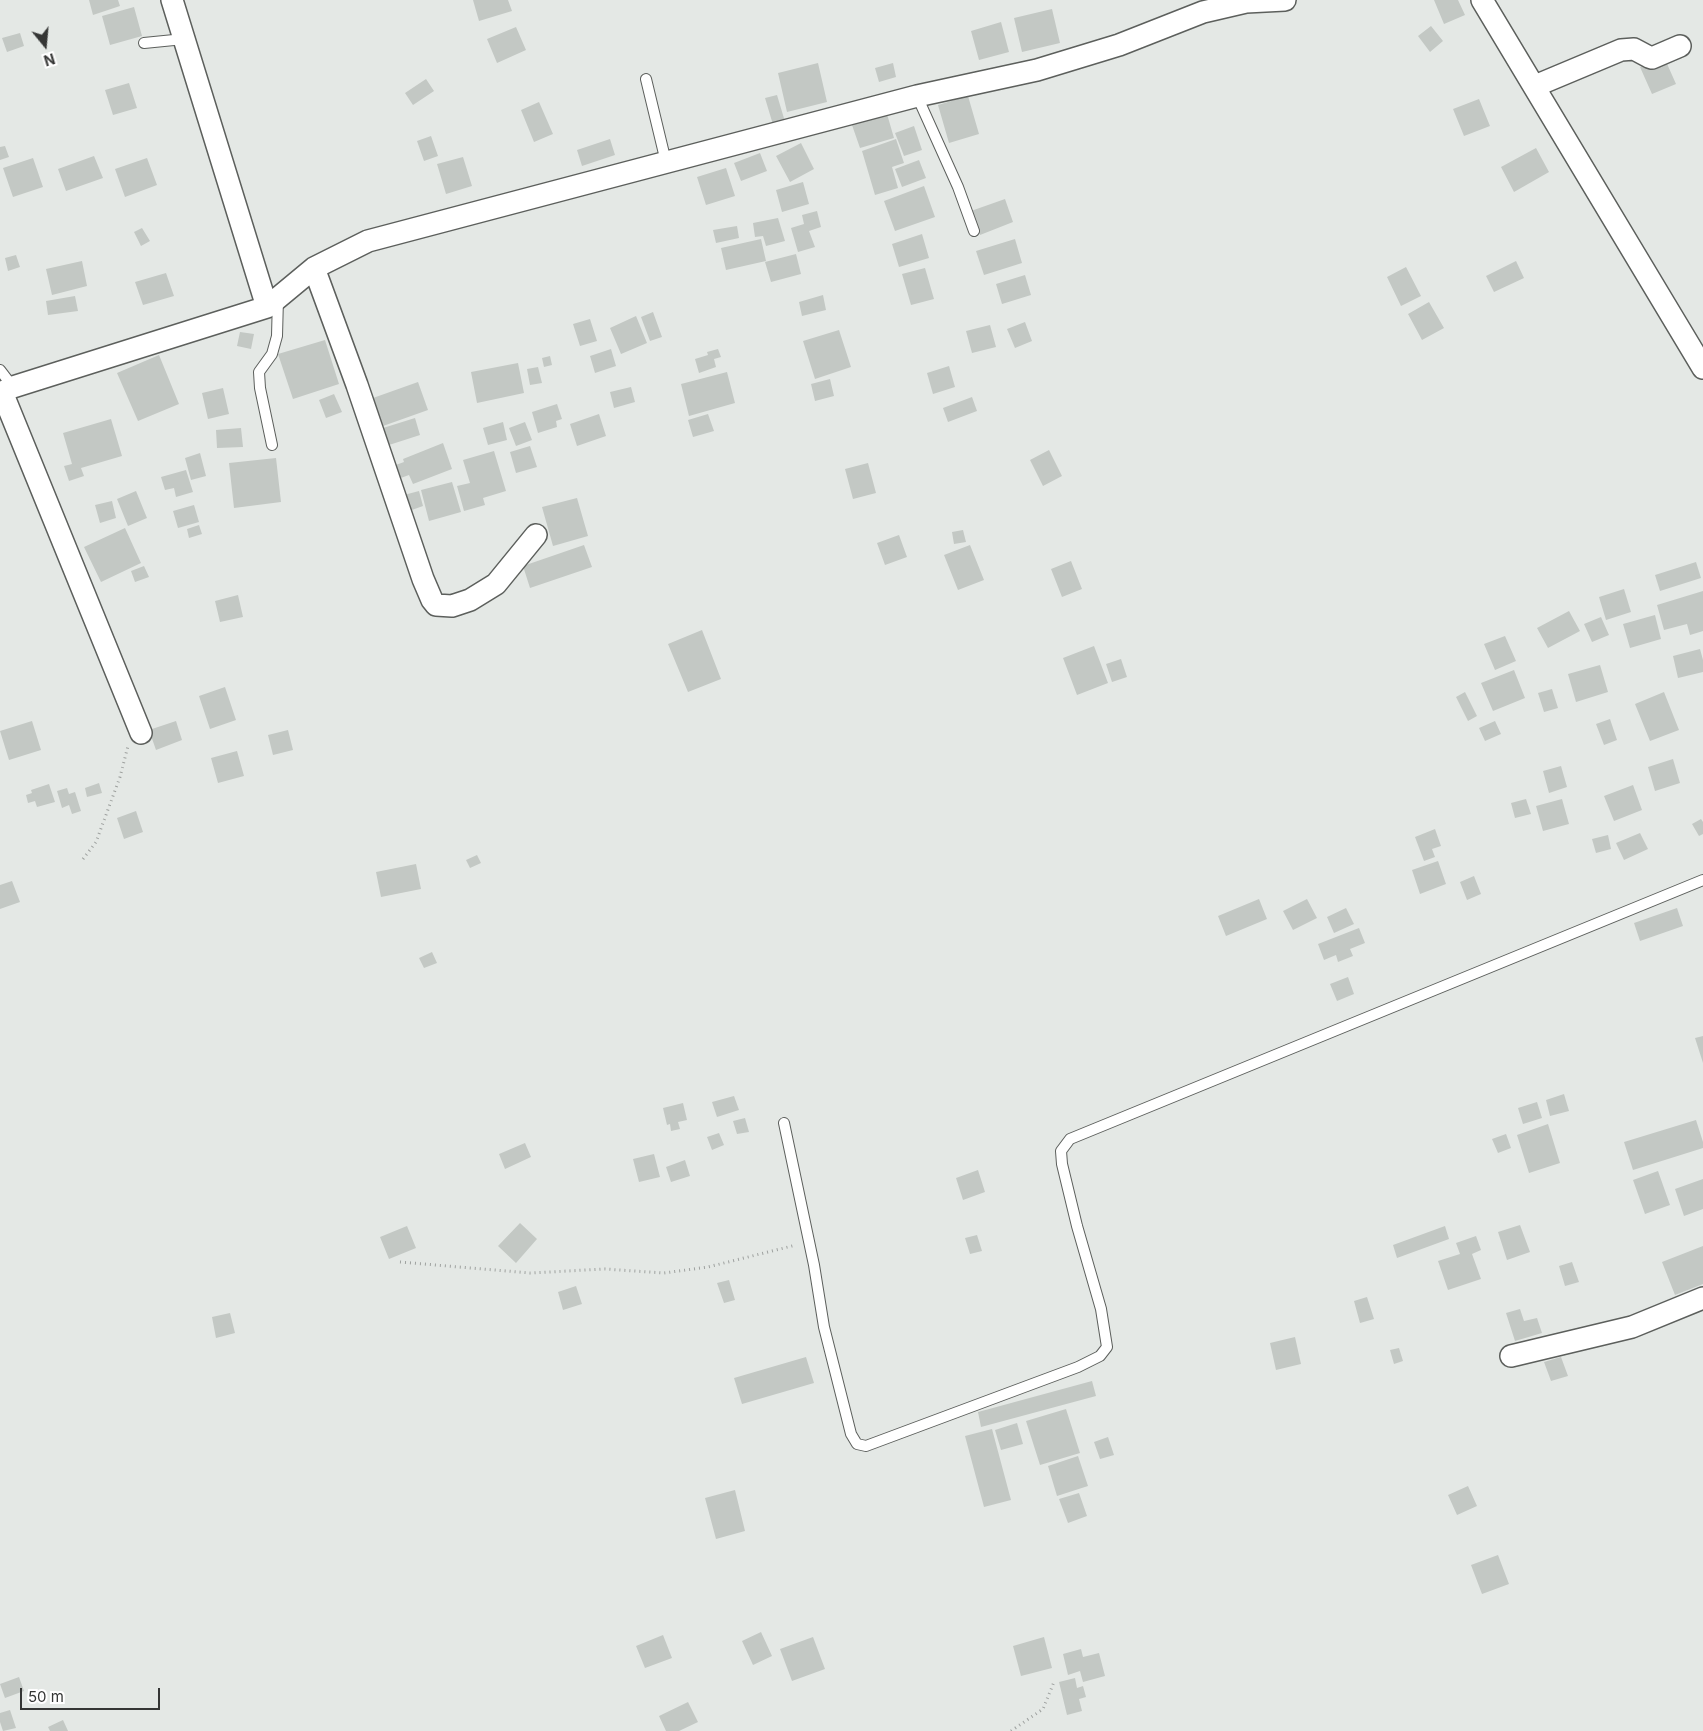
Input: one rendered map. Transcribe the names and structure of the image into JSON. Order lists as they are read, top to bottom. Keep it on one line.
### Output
{"scale_bar":"50 m","north":"bottom"}
